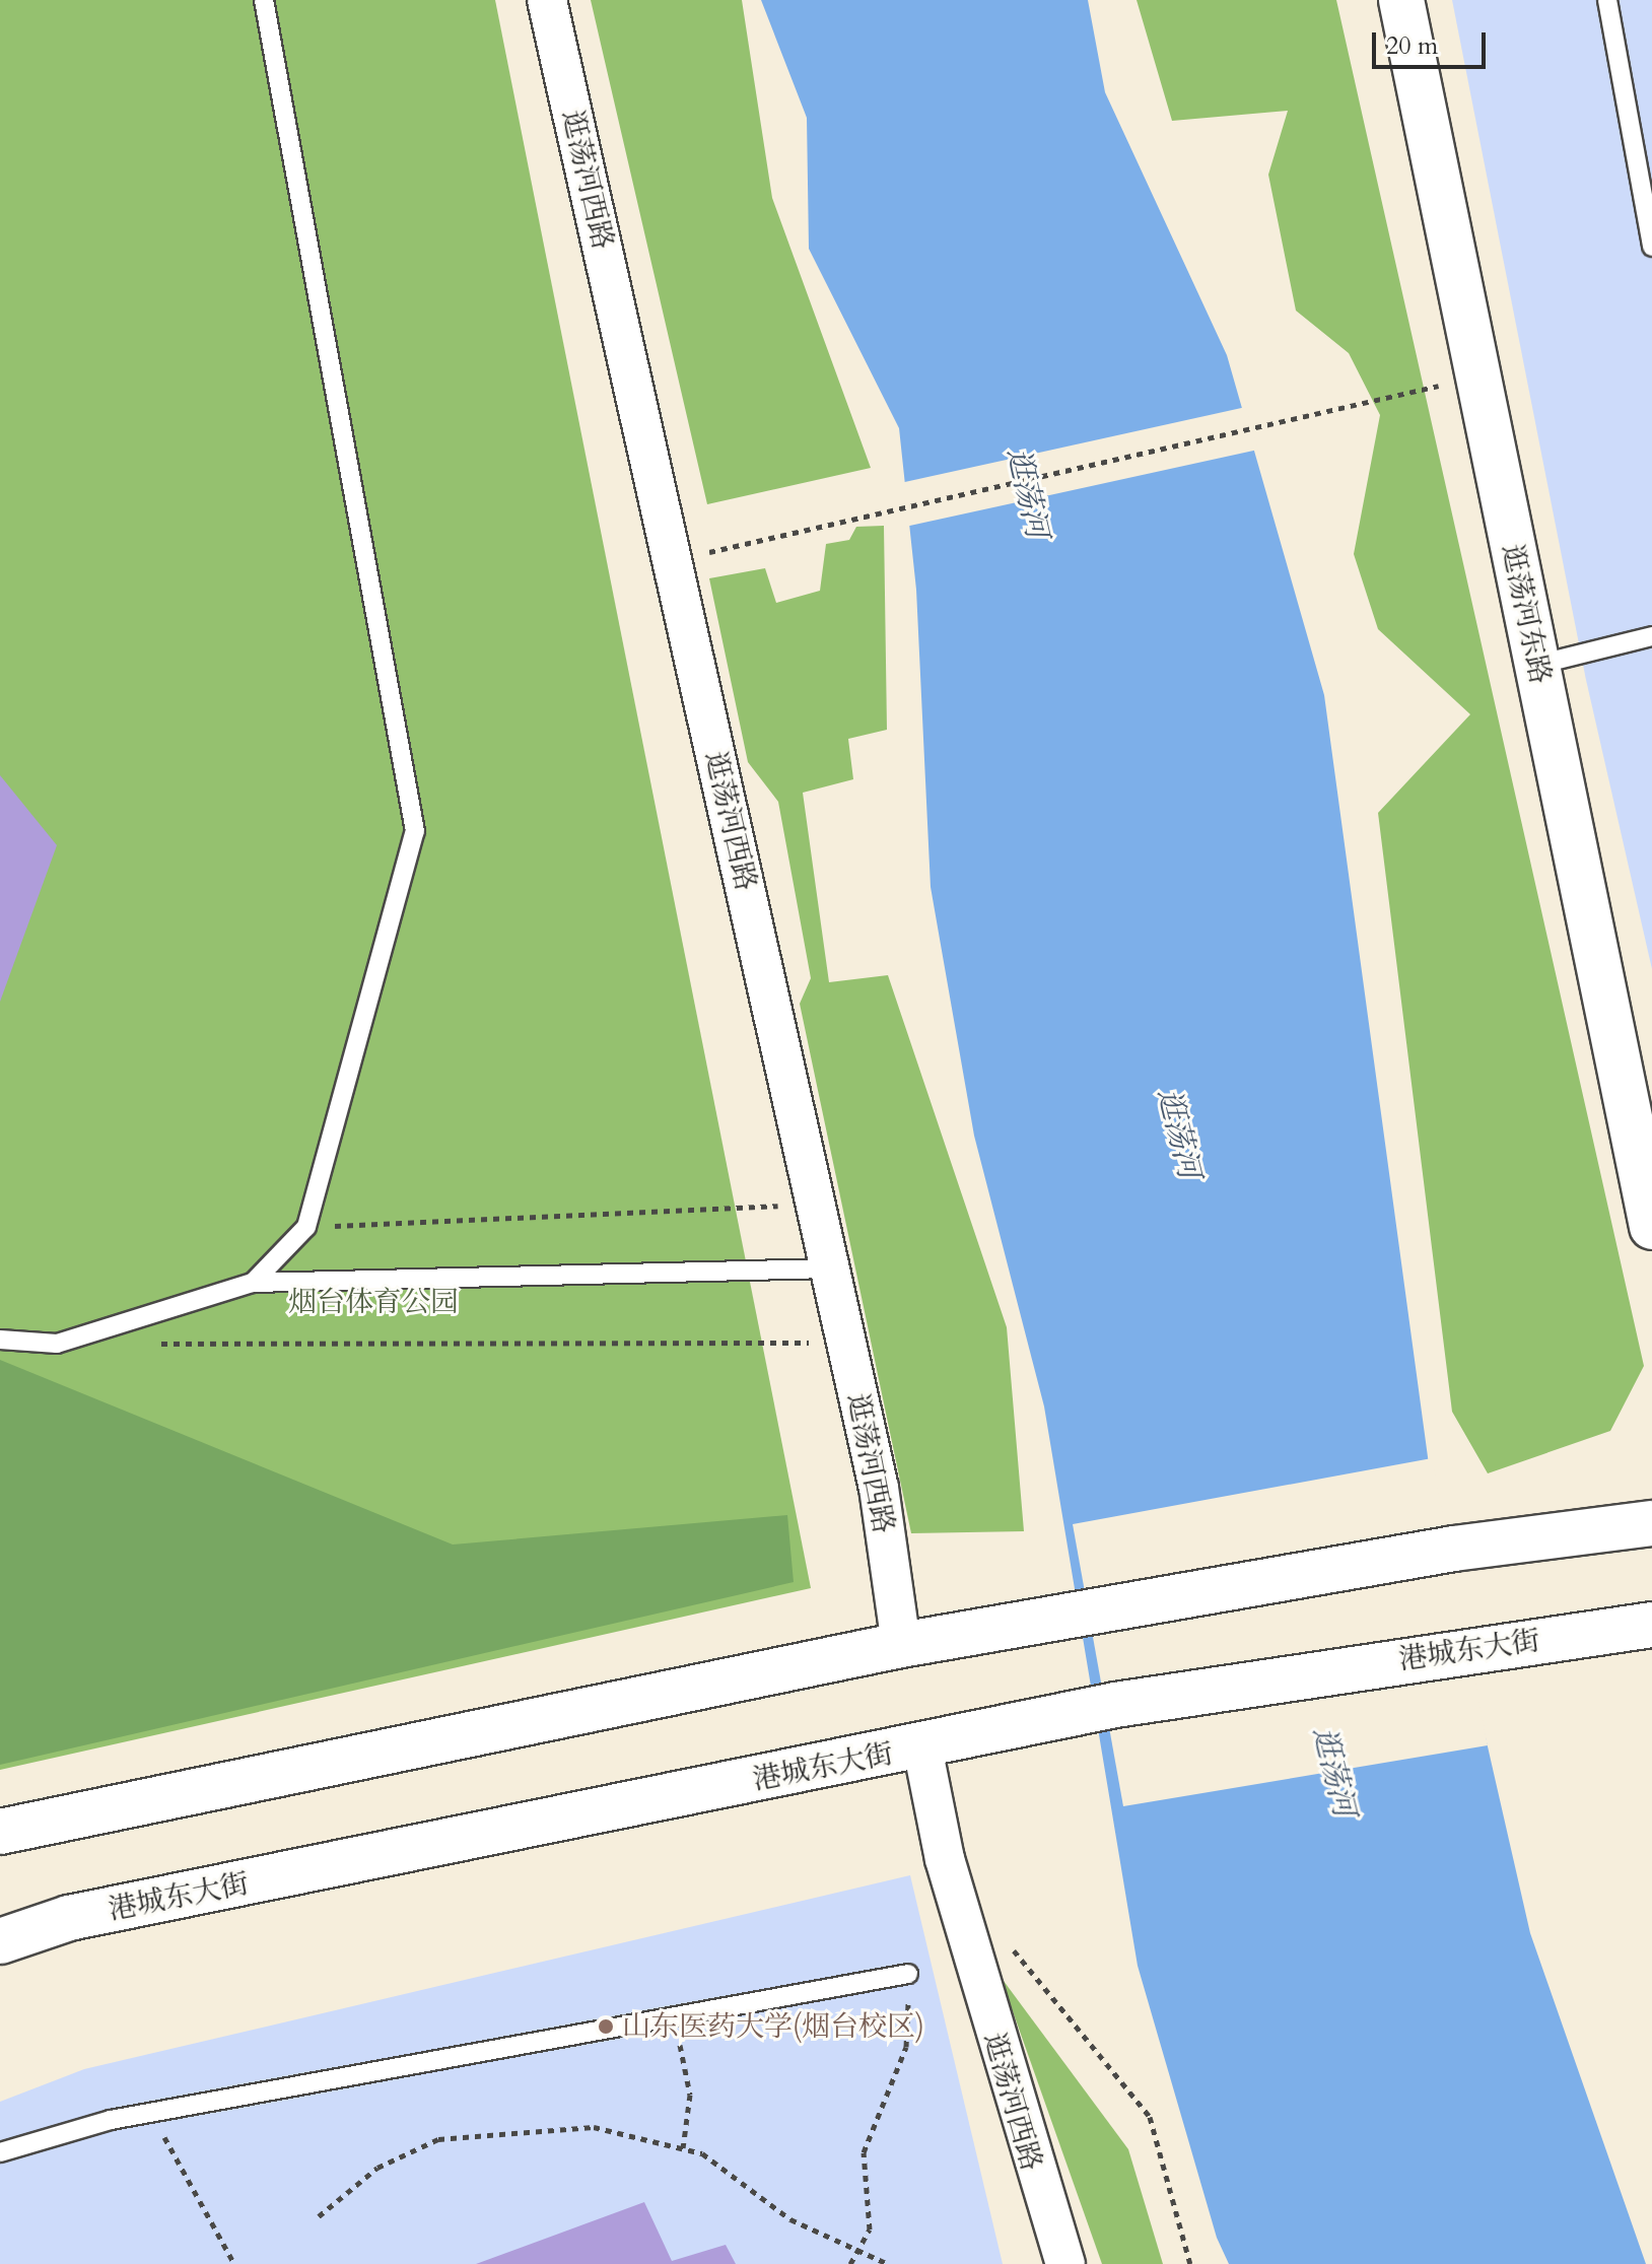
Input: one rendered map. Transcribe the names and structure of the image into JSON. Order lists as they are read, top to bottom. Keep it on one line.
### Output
{"streets":{"main road":["逛荡河东路","港城东大街"],"street":["逛荡河西路"]},"crossings":[["逛荡河西路","港城东大街"]],"water":["逛荡河"],"parks":["烟台体育公园"],"places":["山东医药大学(烟台校区)"],"scale_bar":"20 m"}
